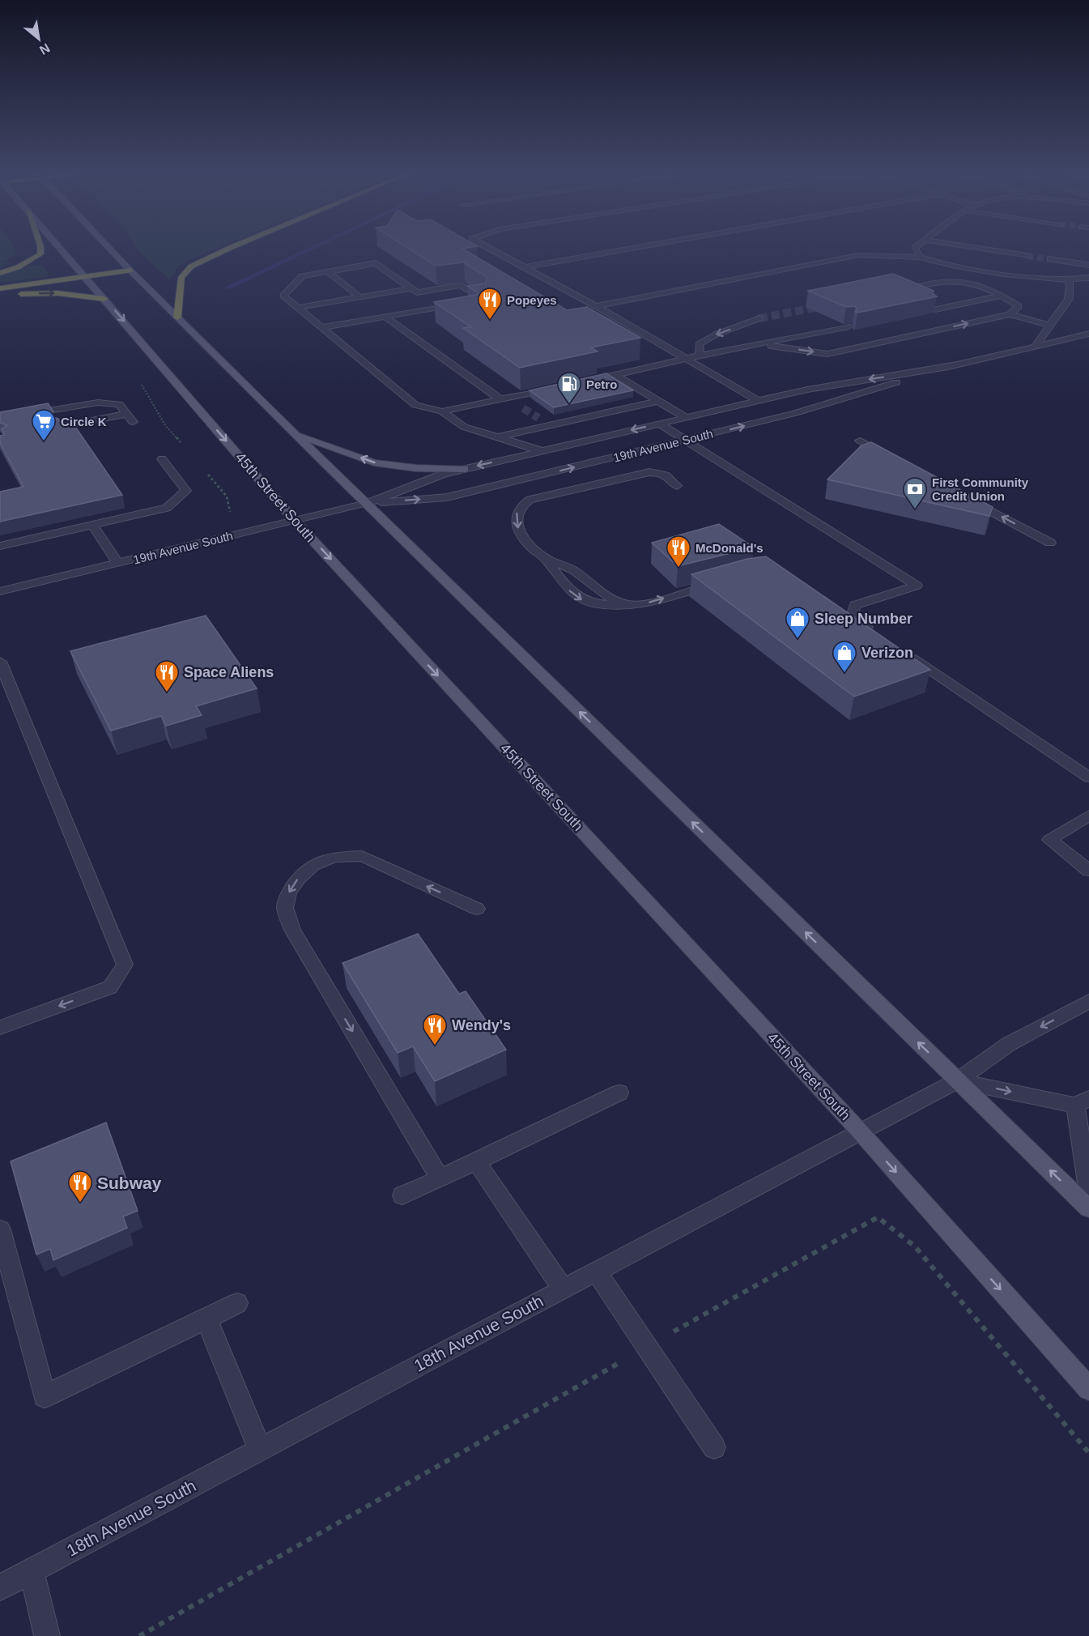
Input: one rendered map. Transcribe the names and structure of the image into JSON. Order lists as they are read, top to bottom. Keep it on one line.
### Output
{"streets":{"main road":["45th Street South"],"street":["19th Avenue South","18th Avenue South"]},"crossings":[["19th Avenue South","45th Street South"],["45th Street South","18th Avenue South"]],"places":{"restaurant":["Popeyes","McDonald's","Space Aliens","Wendy's","Subway"],"fuel station":["Petro"],"supermarket":["Circle K"],"bank":["First Community Credit Union"],"shop":["Sleep Number","Verizon"]},"north":"bottom right"}
